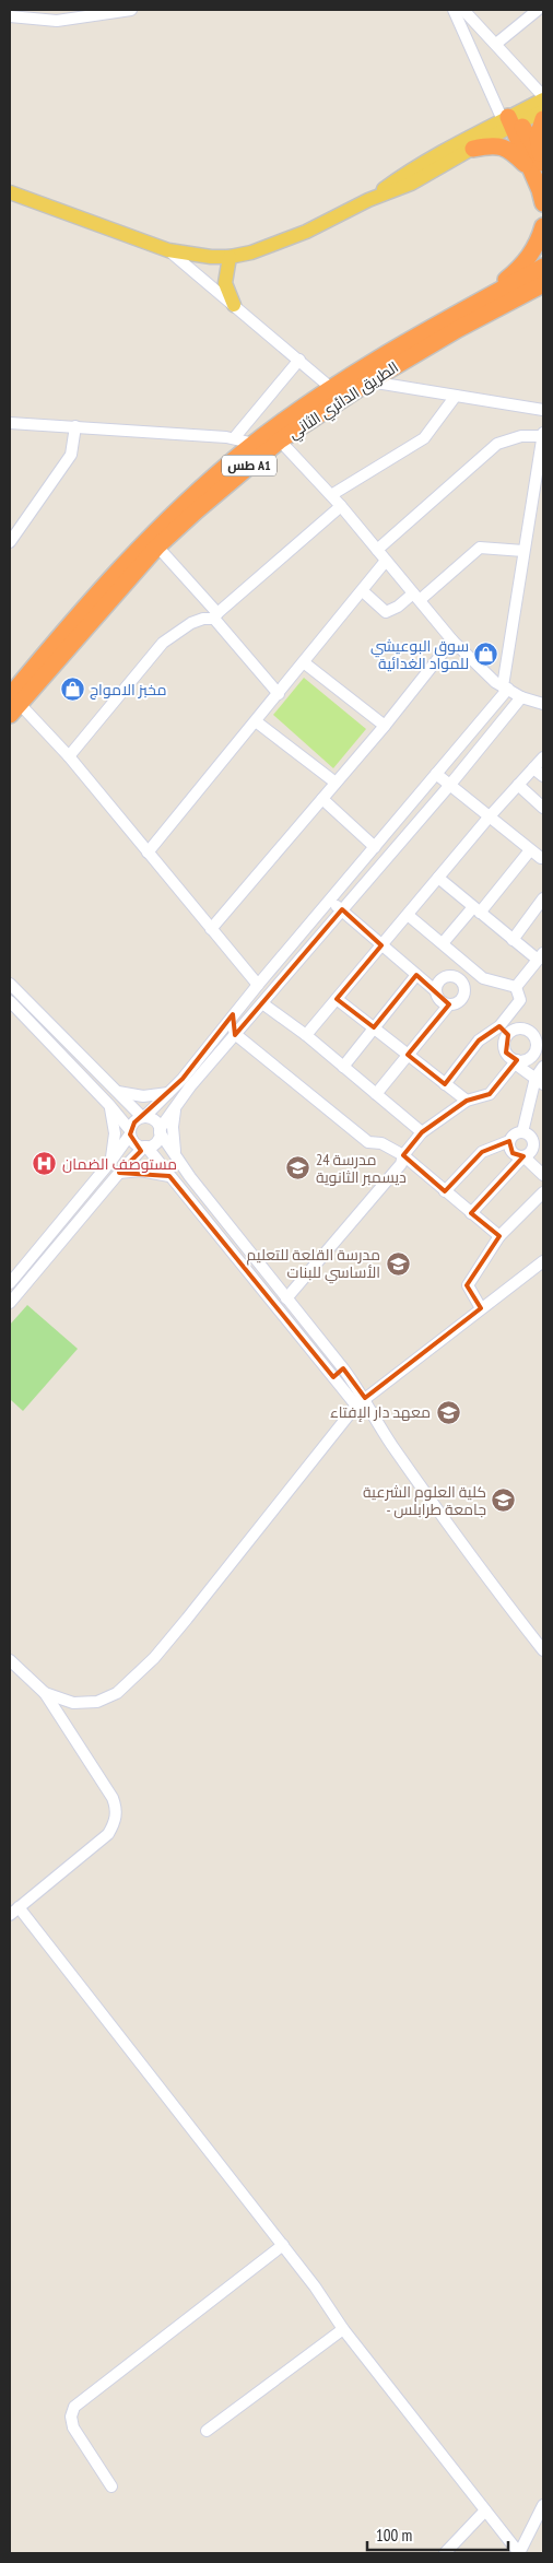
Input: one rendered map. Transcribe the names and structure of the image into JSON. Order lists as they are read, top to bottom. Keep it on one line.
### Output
{"streets":{"highway":["الطريق الدائري الثاني","طس A1"]},"places":{"shop":["سوق البوعيشي للمواد الغدائية","مخبز الامواج"],"hospital":["مستوصف الضمان"],"school or university":["مدرسة 24 ديسمبر الثانوية","مدرسة القلعة للتعليم الأساسي للبنات","معهد دار الإفتاء","كلية العلوم الشرعية - جامعة طرابلس"]},"scale_bar":"100 m"}
